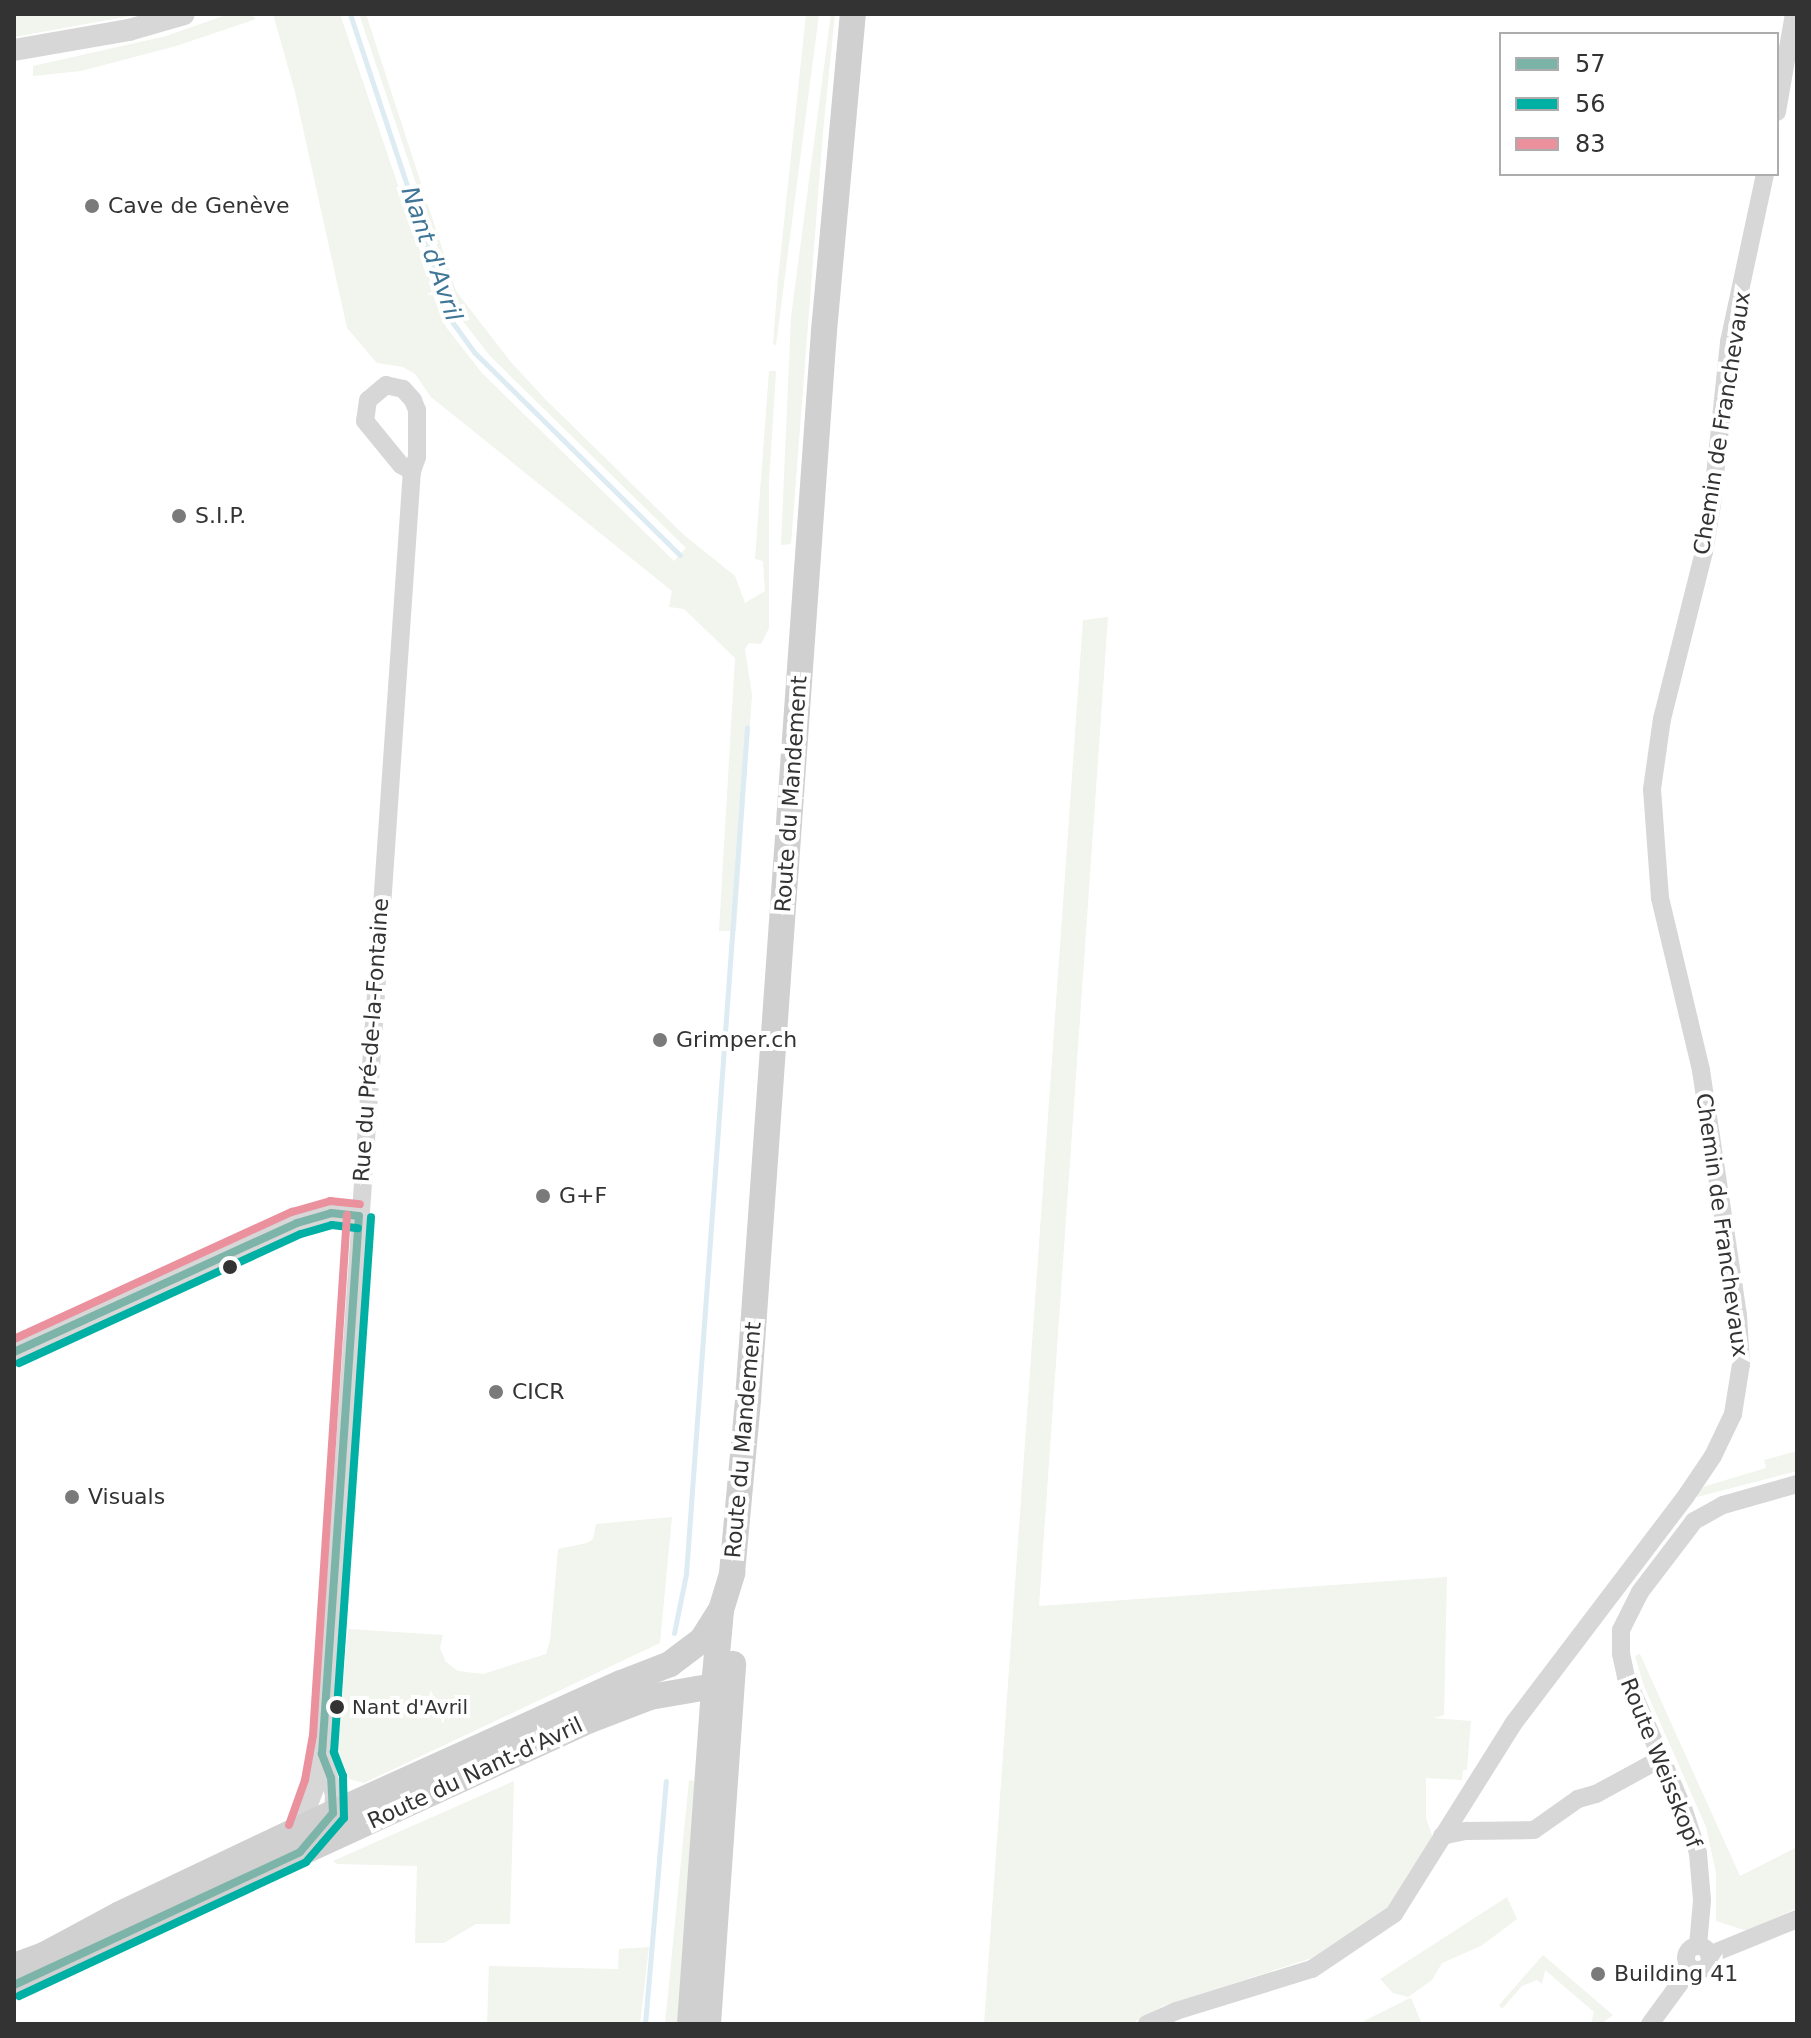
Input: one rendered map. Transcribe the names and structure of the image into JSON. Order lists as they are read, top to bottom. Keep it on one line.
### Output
{"streets":{"main road":["Route du Mandement","Route du Nant-d'Avril"],"street":["Chemin de Franchevaux","Rue du Pré-de-la-Fontaine","Route Weisskopf"]},"crossings":[["Route du Mandement","Route du Nant-d'Avril"],["Rue du Pré-de-la-Fontaine","Route du Nant-d'Avril"]],"water":["Nant d'Avril"],"places":["Cave de Genève","S.I.P.","Grimper.ch","G+F","CICR","Visuals","Nant d'Avril","Building 41"],"lines":["transit line 83","transit line 57","transit line 56"],"legend":["57","56","83"]}
